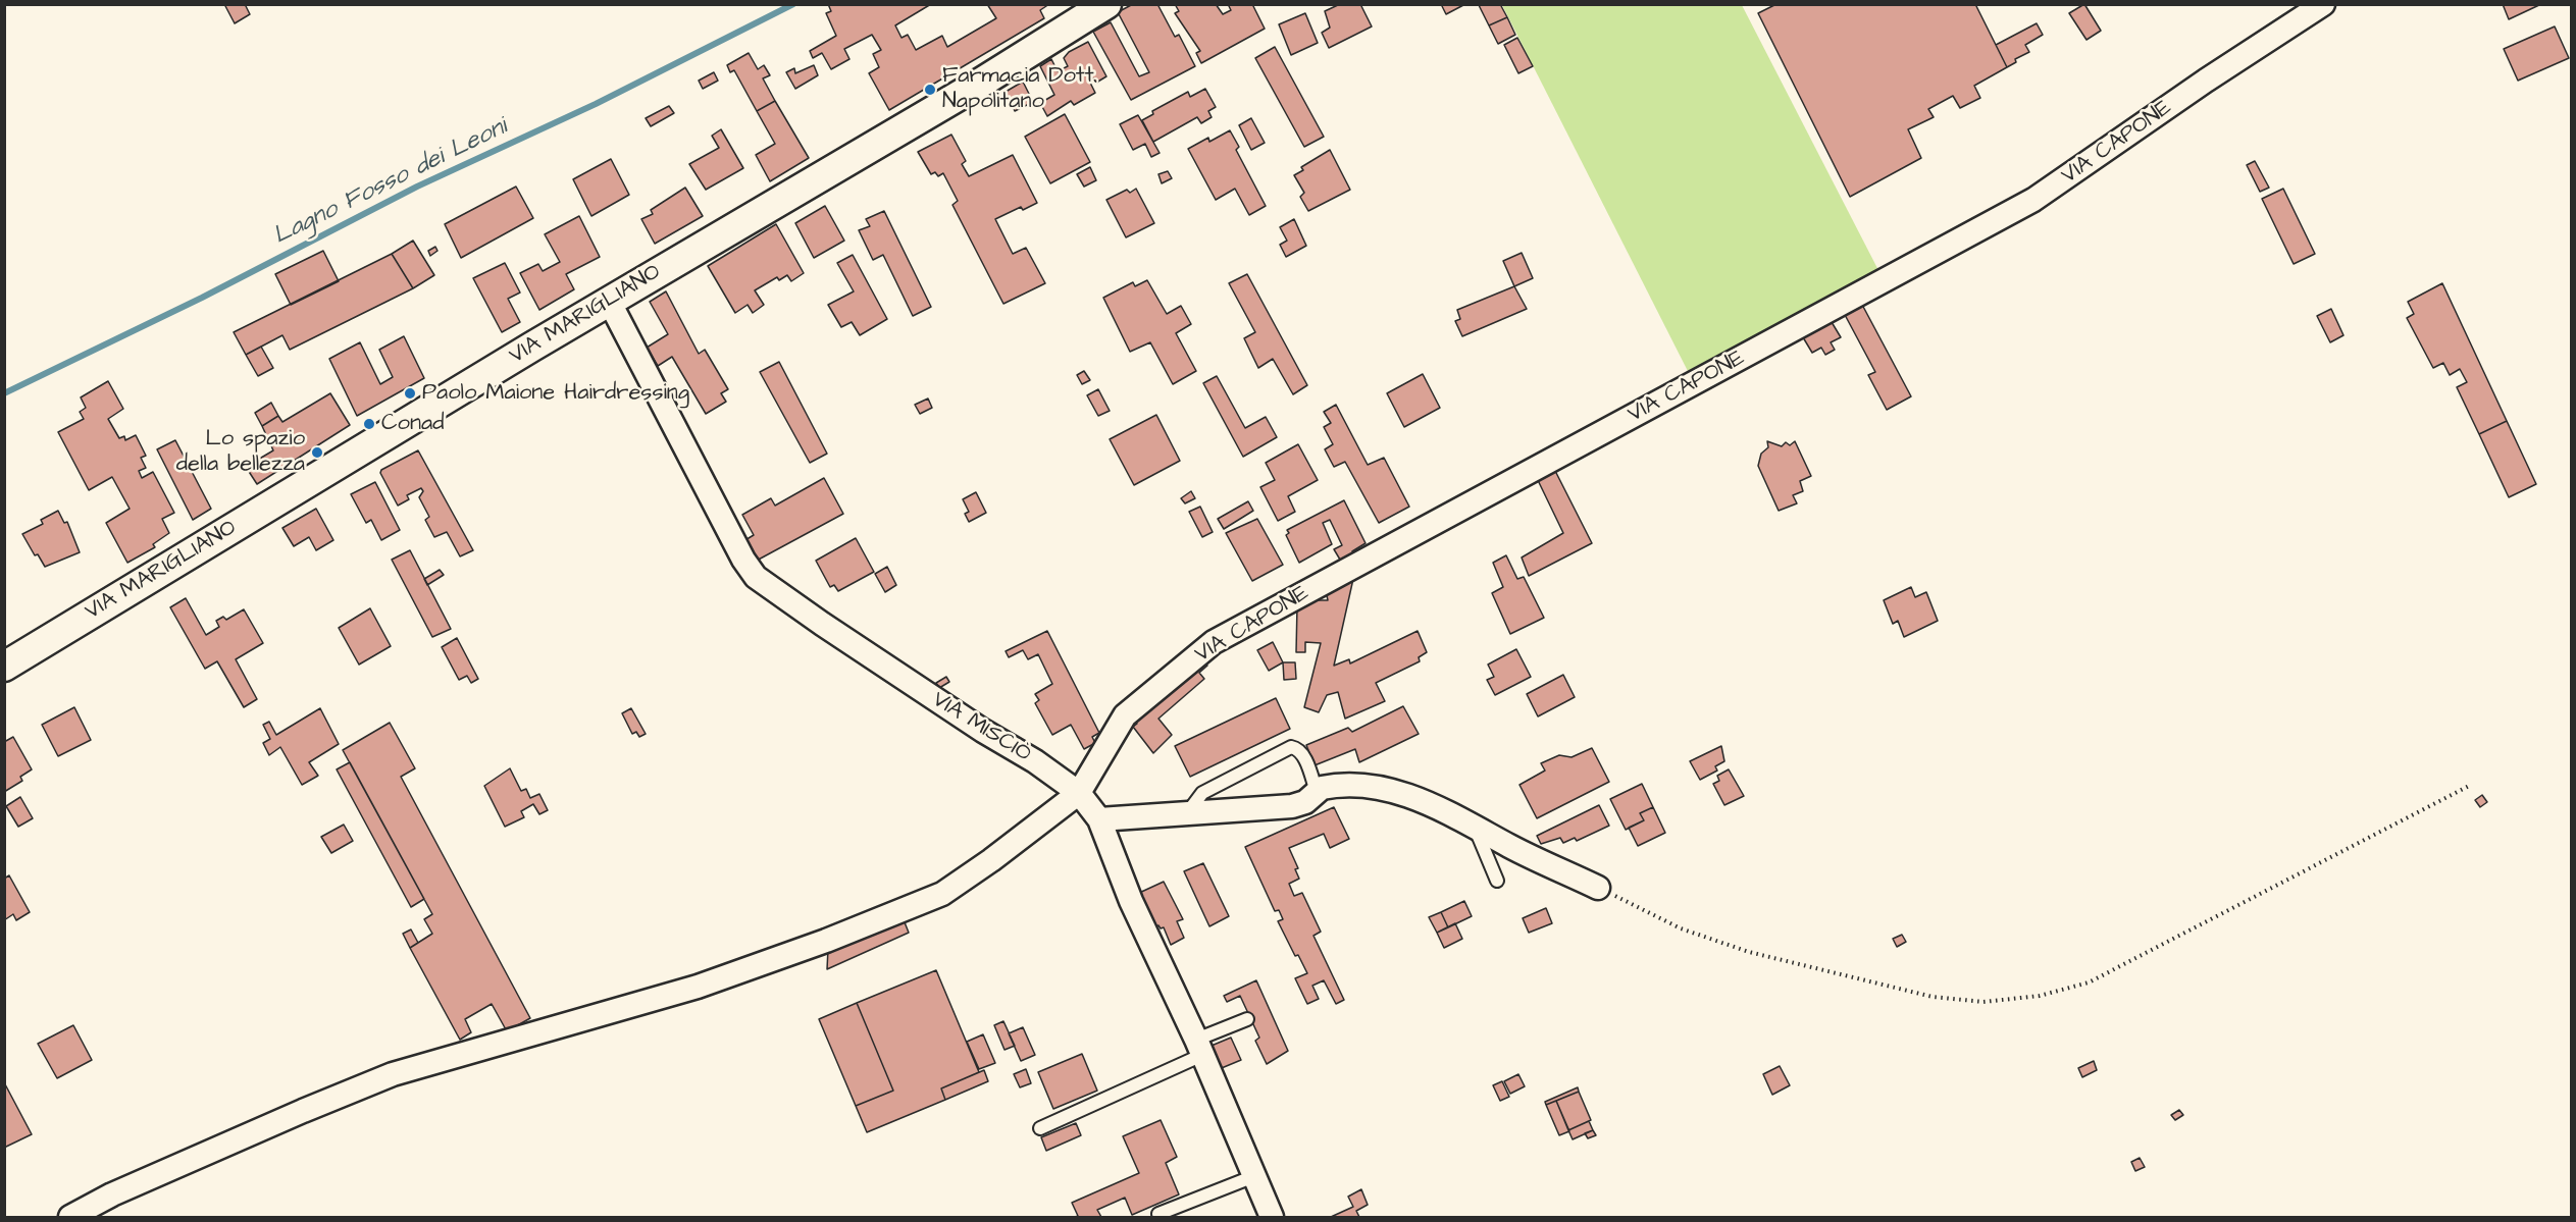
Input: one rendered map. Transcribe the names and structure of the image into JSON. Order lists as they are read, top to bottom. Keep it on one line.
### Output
{"streets":{"street":["VIA CAPONE","VIA MARIGLIANO","VIA MISCIÒ"]},"crossings":[["VIA CAPONE","VIA MISCIÒ"],["VIA MARIGLIANO","VIA MISCIÒ"]],"water":["Lagno Fosso dei Leoni"],"places":["Farmacia Dott. Napolitano","Paolo Maione Hairdressing","Conad","Lo spazio della bellezza"]}
